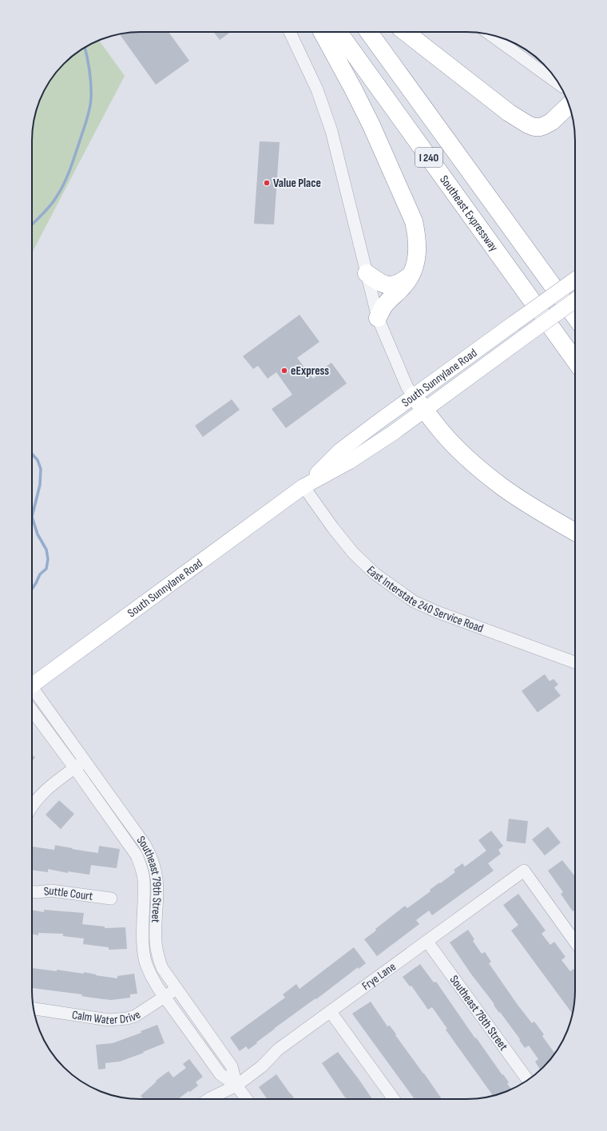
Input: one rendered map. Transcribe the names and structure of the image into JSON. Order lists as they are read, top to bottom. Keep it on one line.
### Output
{"streets":{"highway":["I 240","Southeast Expressway"],"main road":["South Sunnylane Road"],"street":["East Interstate 240 Service Road","Southeast 79th Street","Suttle Court","Frye Lane","Calm Water Drive","Southeast 78th Street"]},"crossings":[["South Sunnylane Road","East Interstate 240 Service Road"],["Southeast 79th Street","Frye Lane"],["Southeast 79th Street","Calm Water Drive"],["Frye Lane","Southeast 78th Street"]],"places":["Value Place","eExpress"]}
